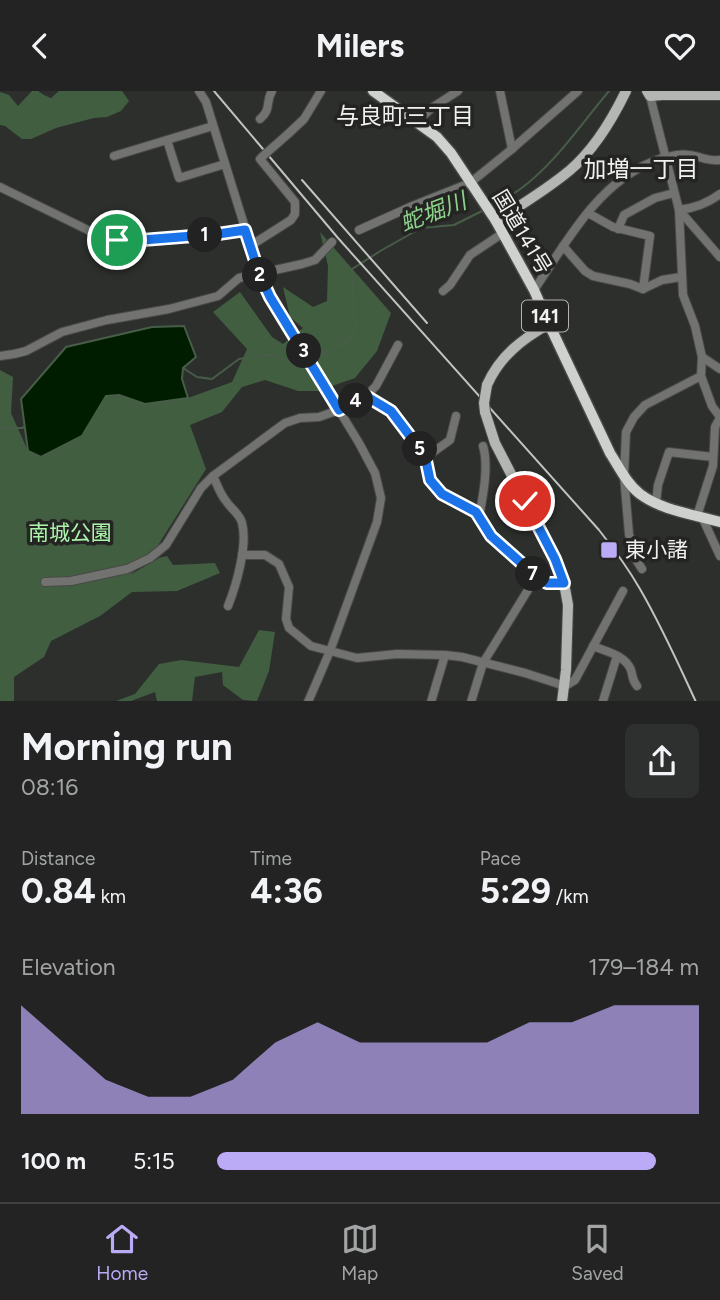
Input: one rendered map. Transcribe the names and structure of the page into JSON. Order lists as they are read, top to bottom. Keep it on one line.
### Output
{"streets":{"highway":["国道141号","141"]},"districts":["与良町三丁目","加増一丁目"],"water":["蛇堀川"],"parks":["南城公園"],"places":{"transit":["東小諸"]},"page":{"header":"Milers","pins":["1","2","3","4","5","7"],"heading":["Morning run","08:16"],"stats":[["Distance","0.84 km"],["Time","4:36"],["Pace","5:29 /km"]],"chart":["Elevation","179–184 m"],"list":[{"name":"100 m","note":"5:15"}],"tabs":["Home","Map","Saved"]}}
